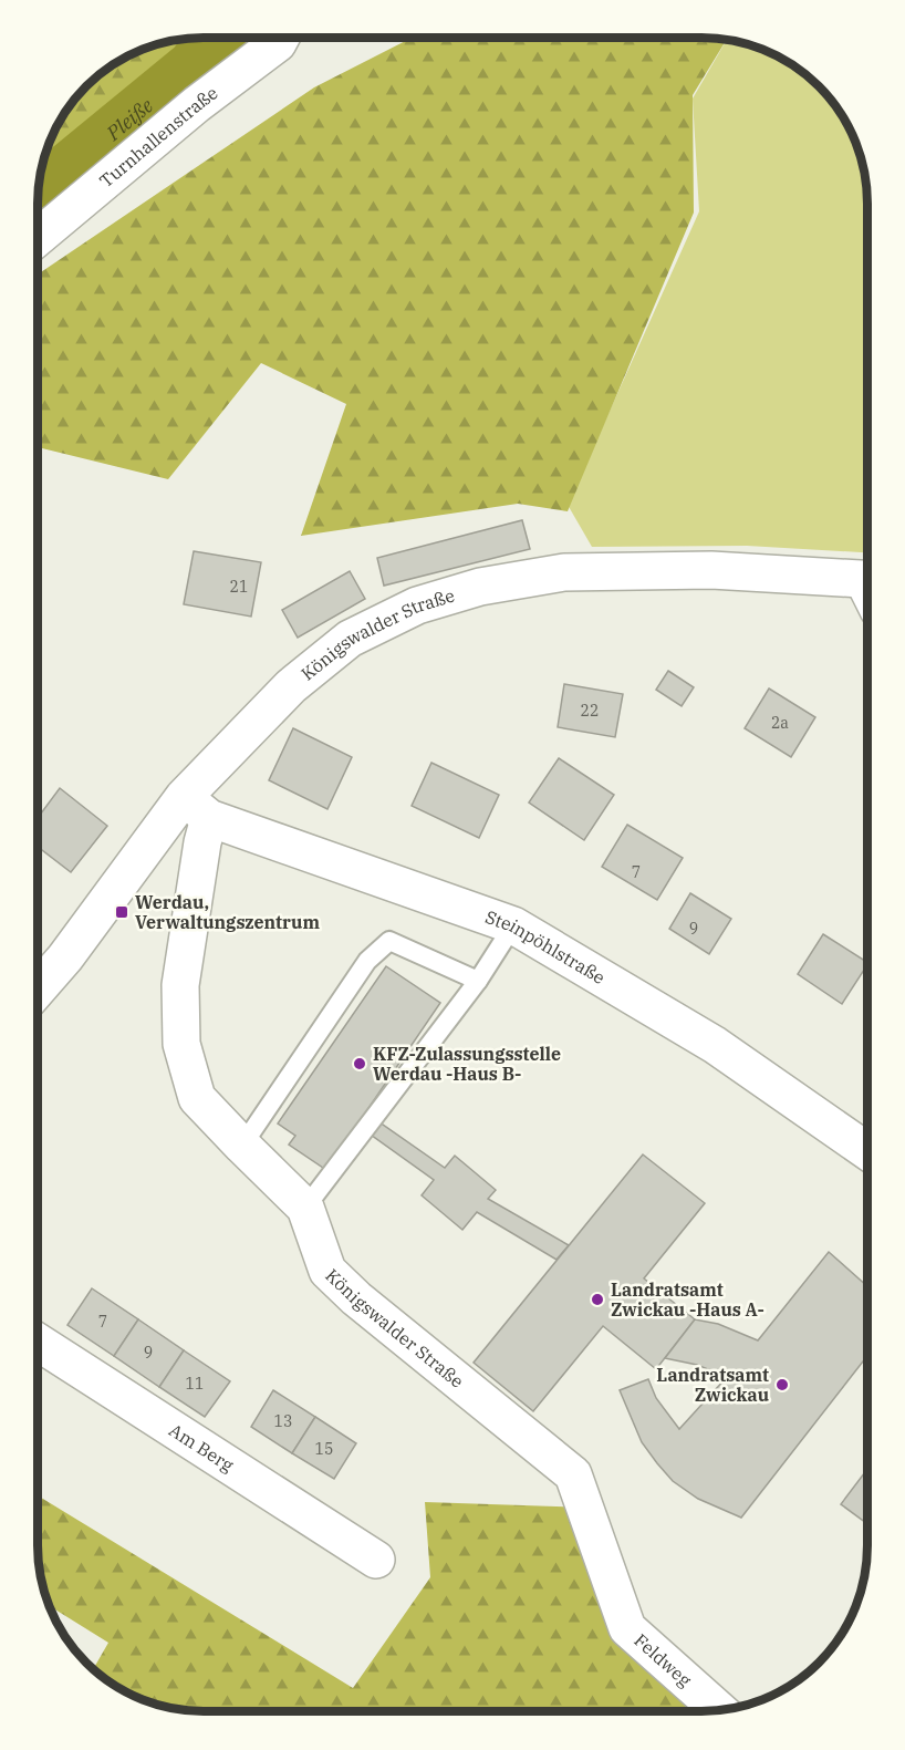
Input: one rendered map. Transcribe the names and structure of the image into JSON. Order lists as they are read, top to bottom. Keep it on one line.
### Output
{"streets":{"street":["Turnhallenstraße","Königswalder Straße","Steinpöhlstraße","Am Berg","Feldweg"]},"crossings":[["Königswalder Straße","Steinpöhlstraße"],["Königswalder Straße","Feldweg"]],"water":["Pleiße"],"places":{"transit":["Werdau, Verwaltungszentrum"],"other":["KFZ-Zulassungsstelle Werdau -Haus B-","Landratsamt Zwickau -Haus A-","Landratsamt Zwickau"]},"house_numbers":["21","22","2a","7","9","7","9","11","13","15"]}
